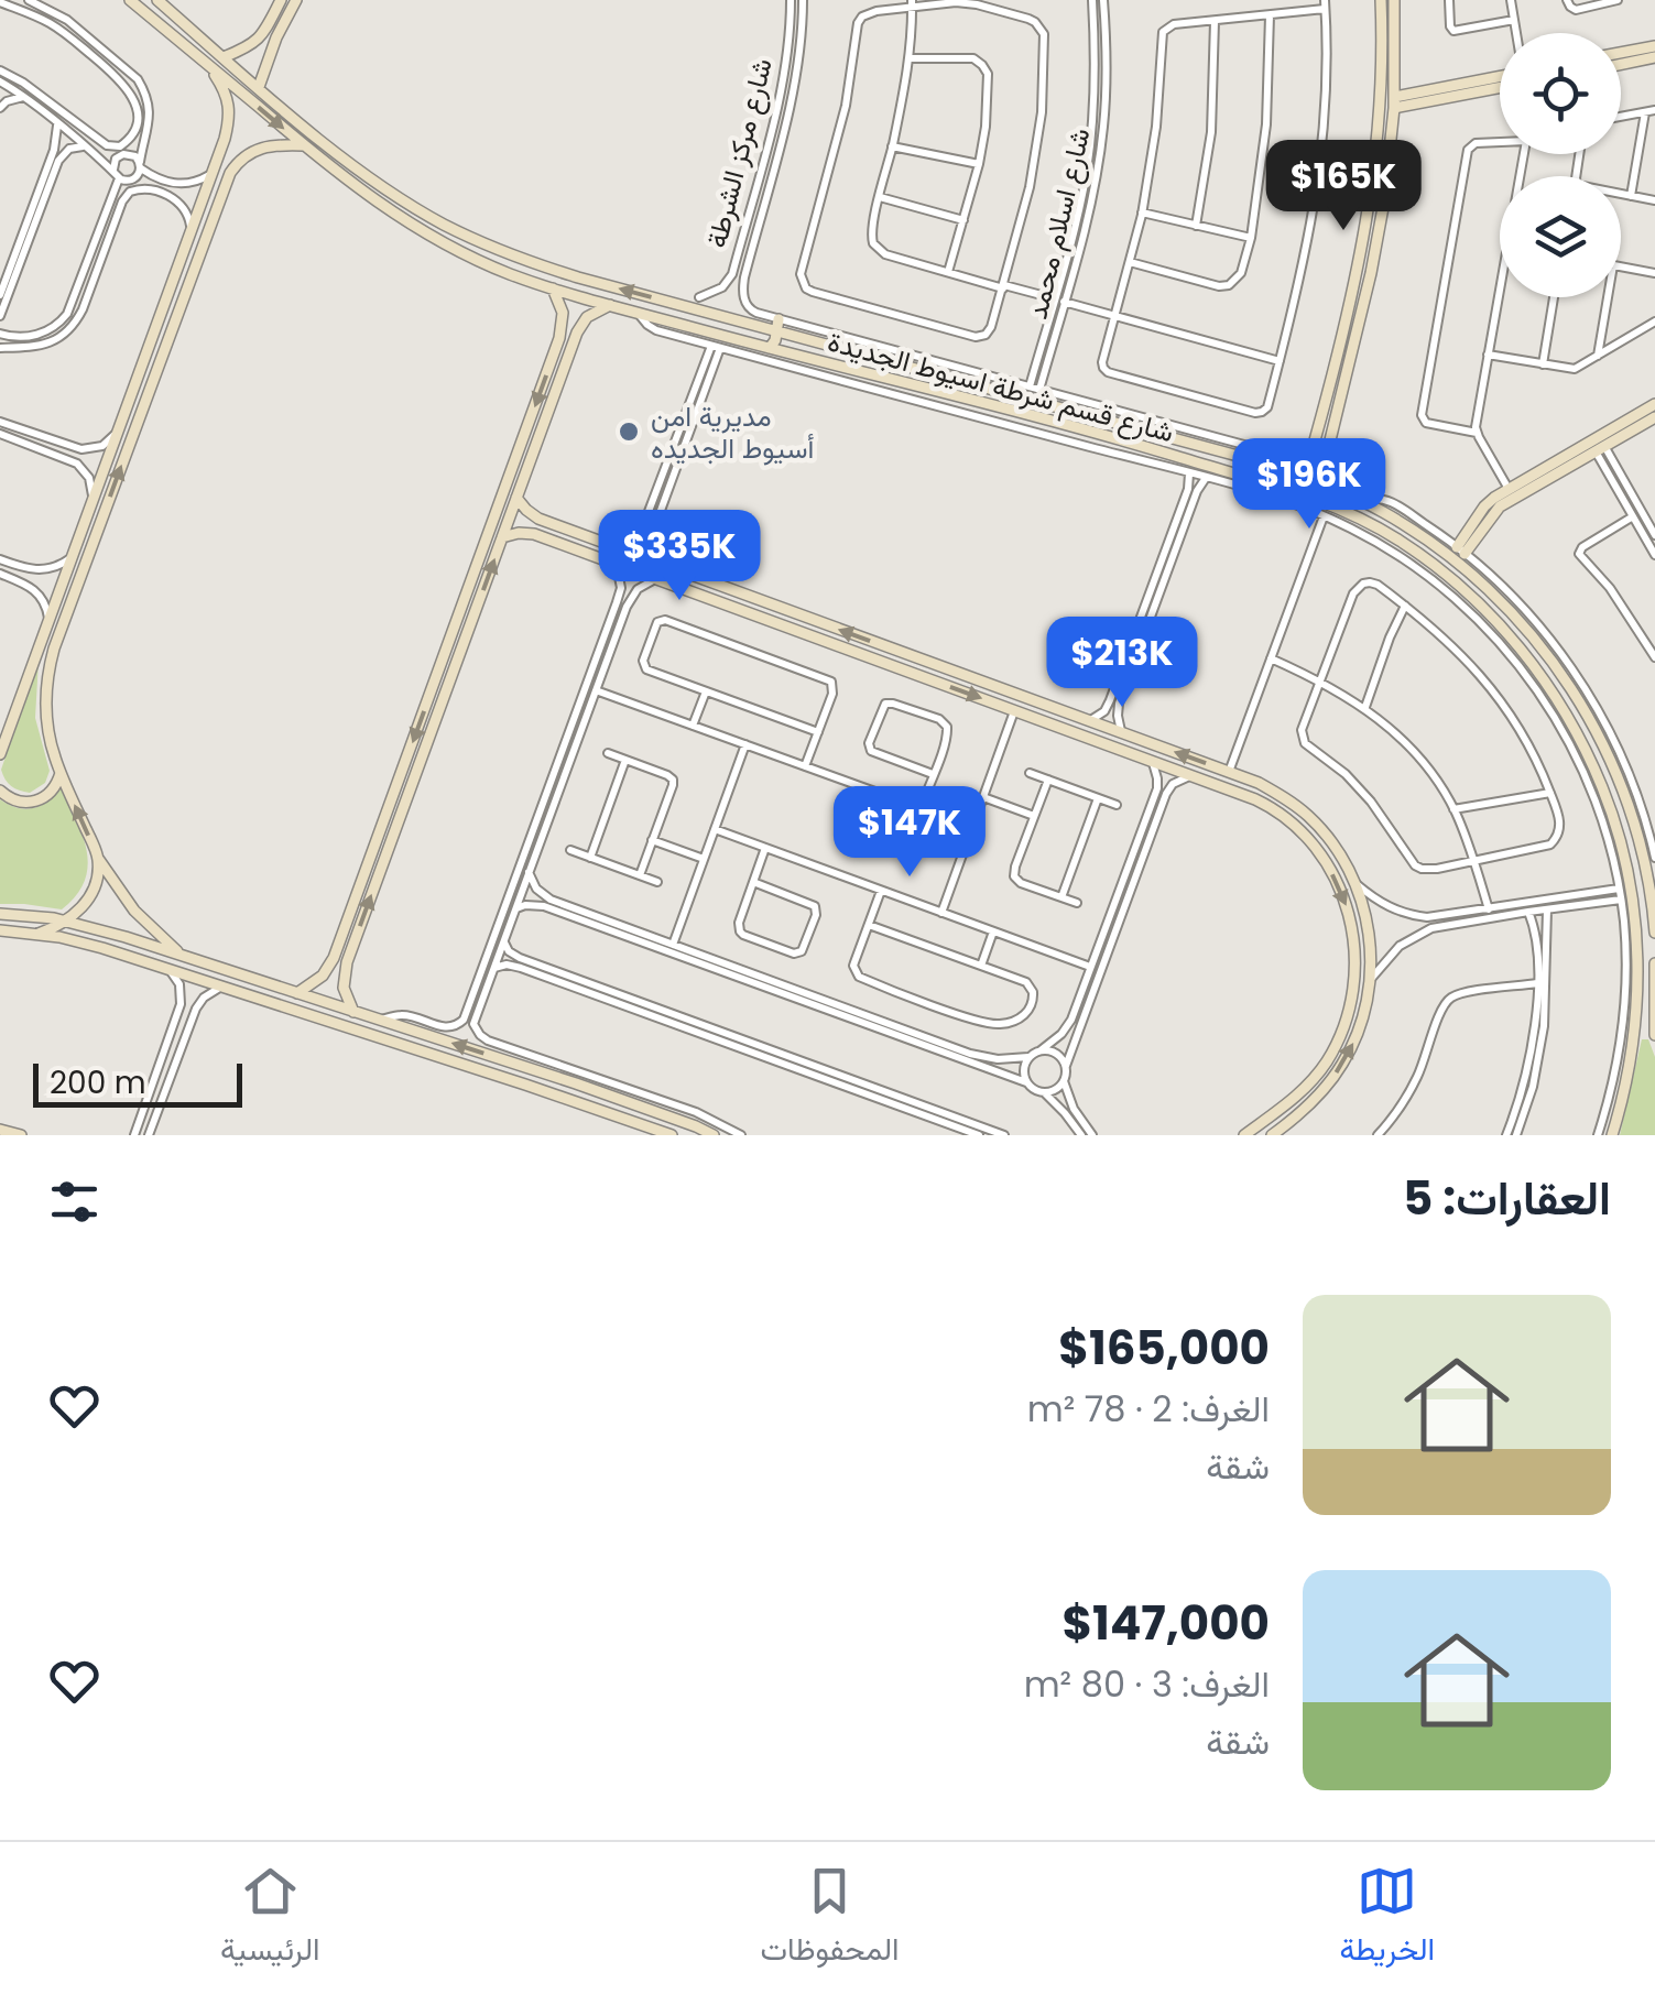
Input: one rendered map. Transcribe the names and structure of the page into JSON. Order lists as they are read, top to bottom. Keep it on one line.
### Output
{"streets":{"main road":["شارع قسم شرطة اسيوط الجديدة"],"street":["شارع مركز الشرطة","شارع اسلام محمد"]},"crossings":[["شارع مركز الشرطة","شارع قسم شرطة اسيوط الجديدة"]],"places":["مديرية امن أسيوط الجديده"],"scale_bar":"200 m","page":{"price":["$165K","$196K","$335K","$213K","$147K"],"scale":"200 m","heading":"العقارات: 5","list":[{"name":"$165,000","note":"الغرف: 2 · 78 m² · شقة"},{"name":"$147,000","note":"الغرف: 3 · 80 m² · شقة"}],"tabs":["الخريطة","المحفوظات","الرئيسية"]}}
